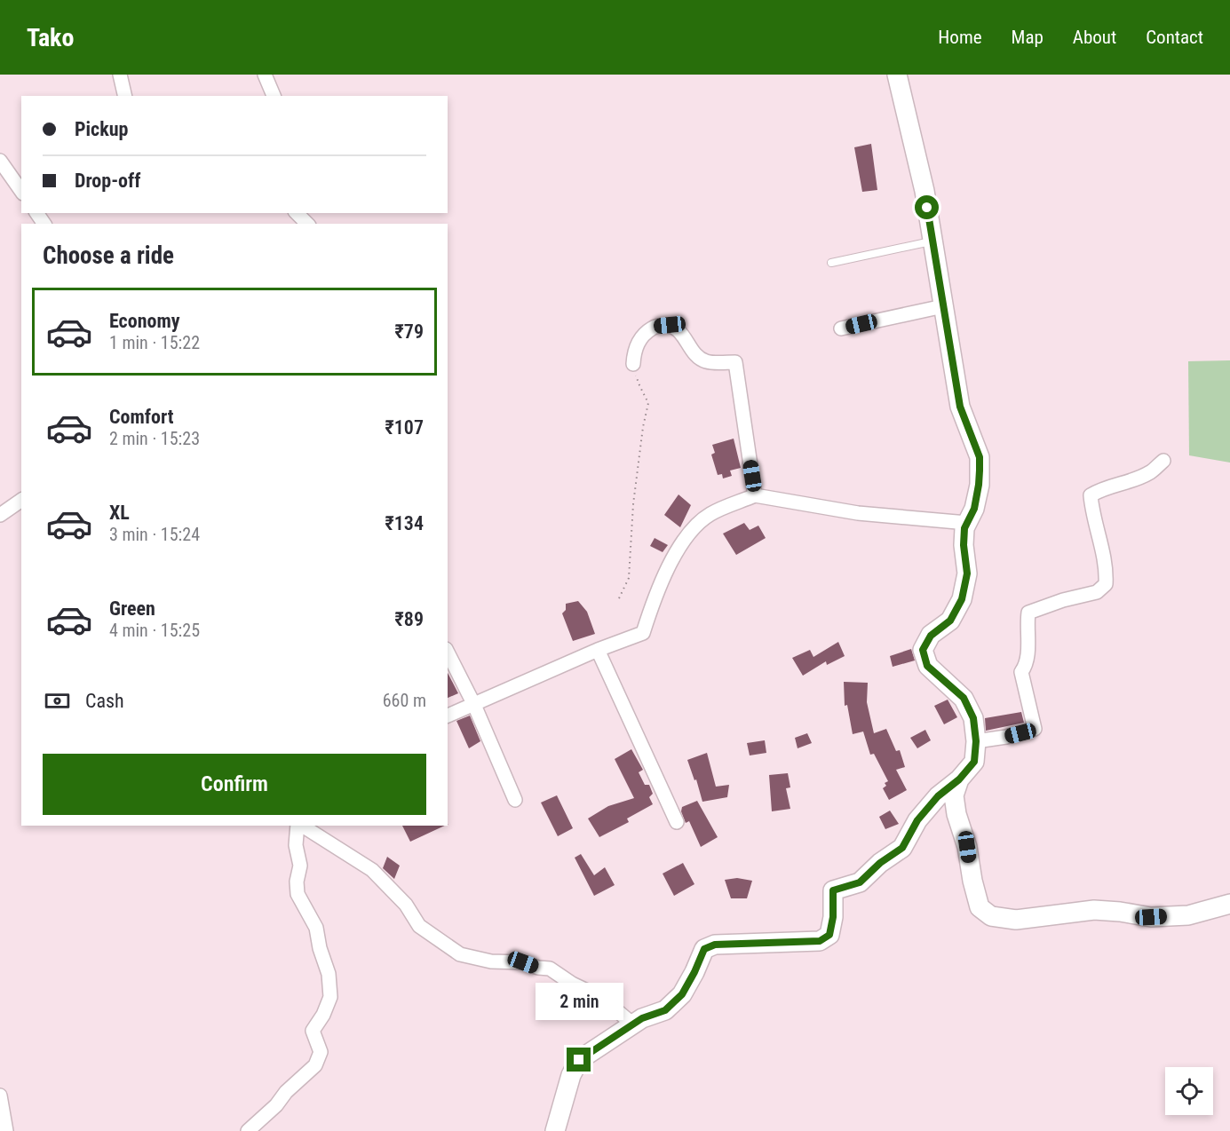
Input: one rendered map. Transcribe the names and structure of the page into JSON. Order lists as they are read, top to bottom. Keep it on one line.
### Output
{"page":{"header":"Tako","nav":["Home","Map","About","Contact"],"banner":["Pickup","Drop-off"],"heading":"Choose a ride","list":[{"name":"Economy","note":"1 min · 15:22","value":"₹79"},{"name":"Comfort","note":"2 min · 15:23","value":"₹107"},{"name":"XL","note":"3 min · 15:24","value":"₹134"},{"name":"Green","note":"4 min · 15:25","value":"₹89"}],"pay":["Cash","660 m"],"buttons":"Confirm","bubble":"2 min"}}
